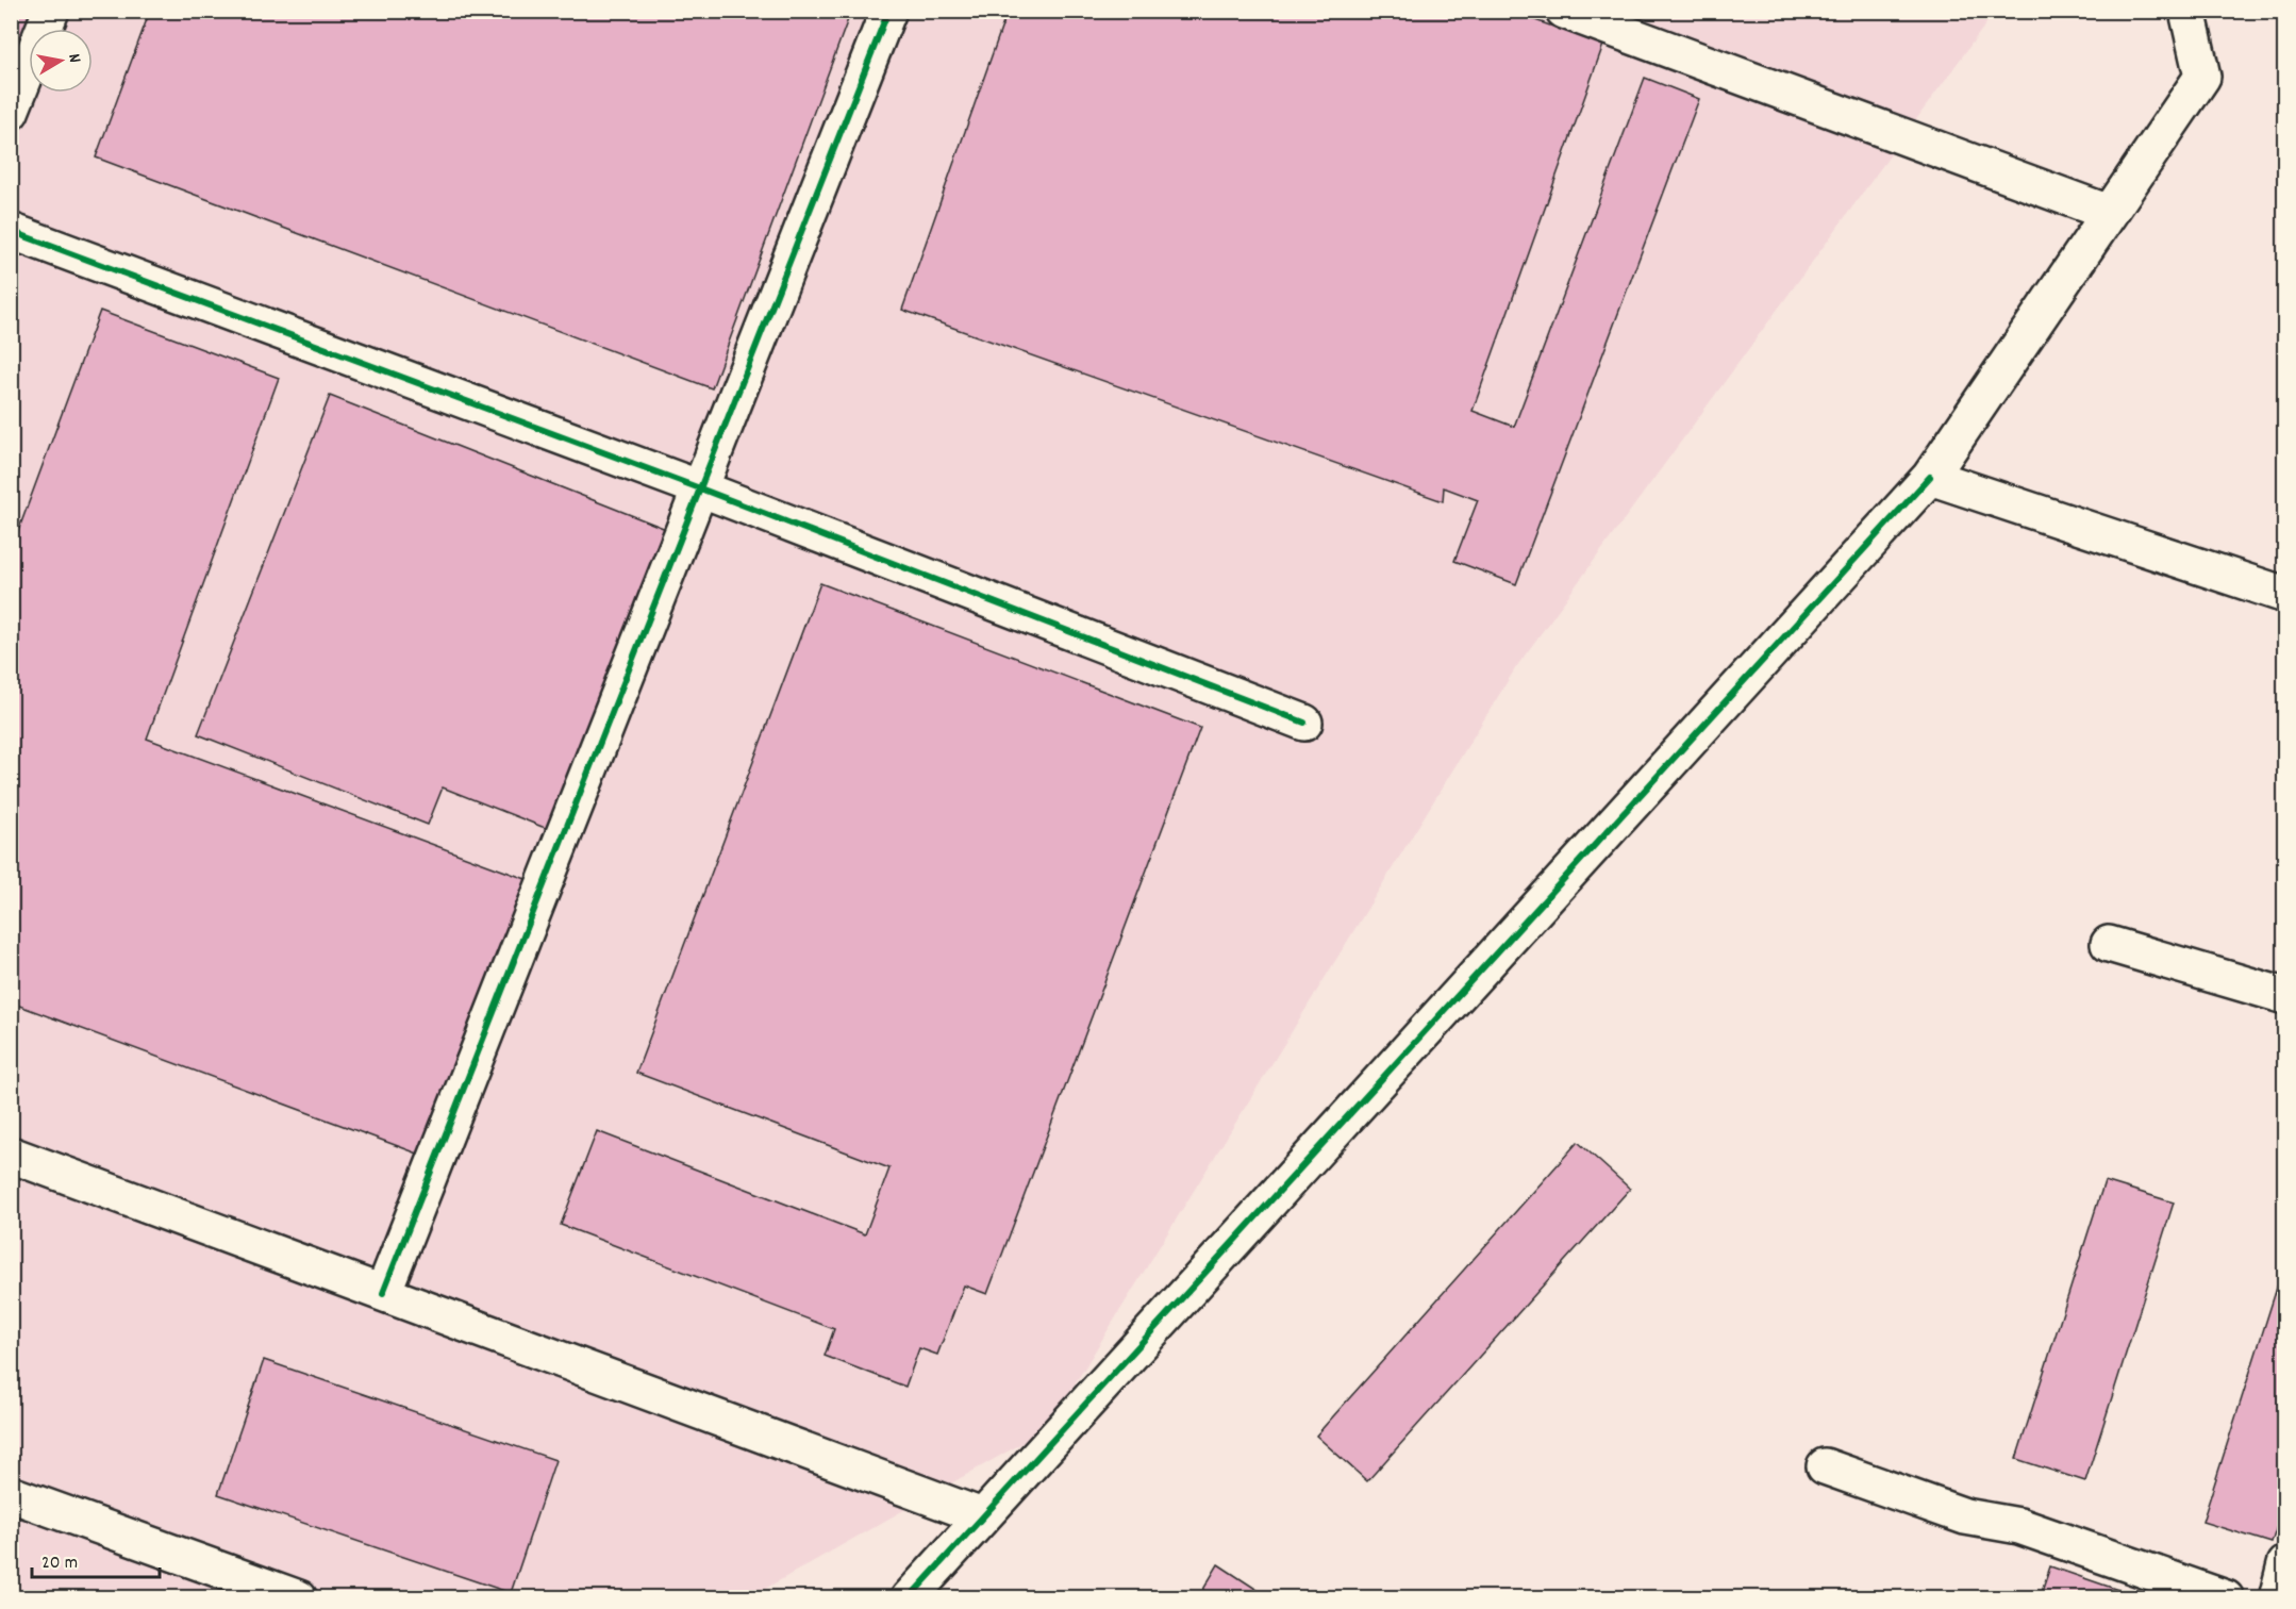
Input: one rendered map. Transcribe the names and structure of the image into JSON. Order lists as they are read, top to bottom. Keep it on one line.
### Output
{"scale_bar":"20 m","north":"right"}
